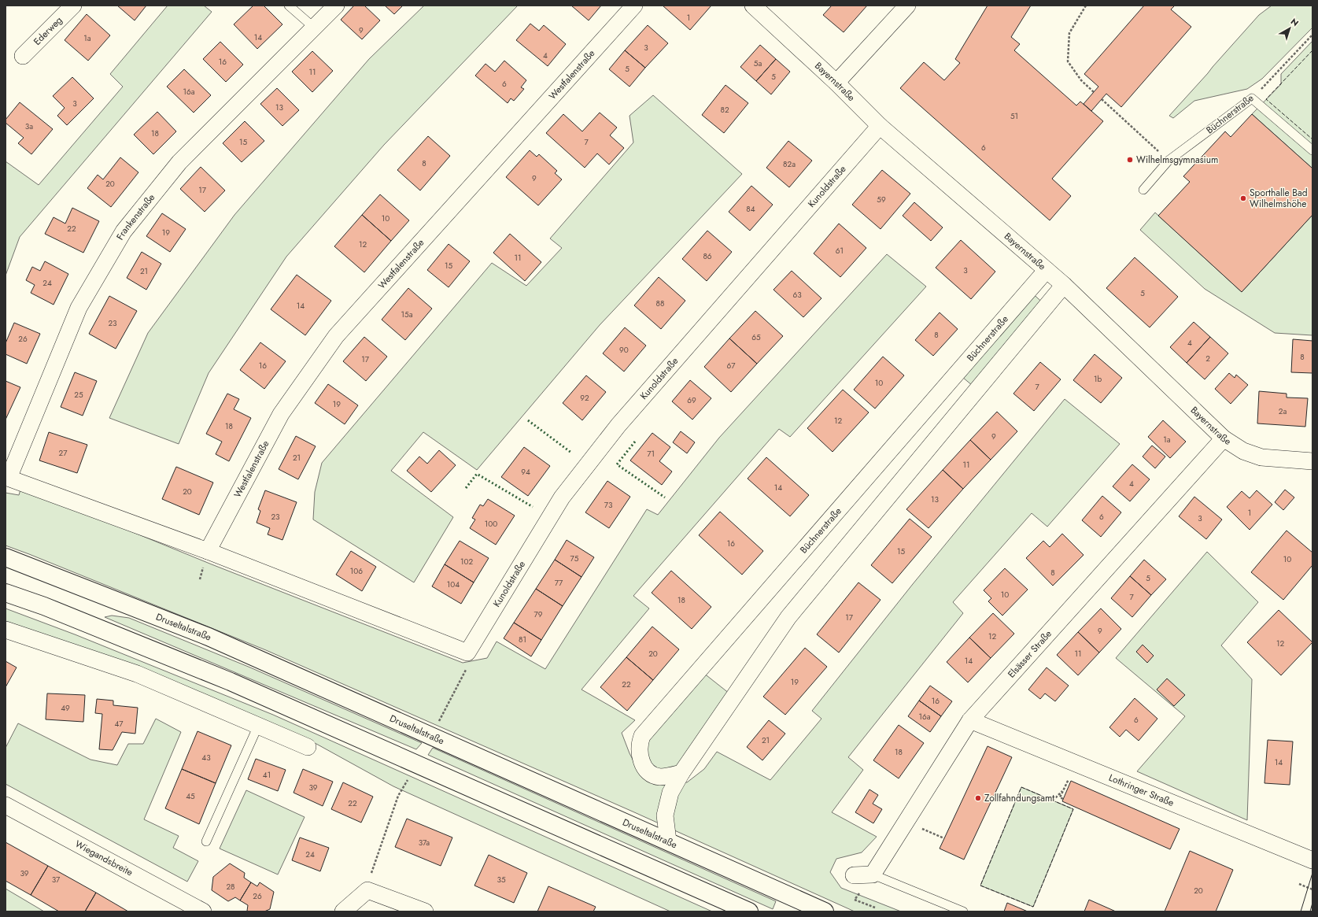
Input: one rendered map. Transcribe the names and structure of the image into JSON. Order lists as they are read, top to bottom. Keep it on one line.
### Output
{"streets":{"main road":["Druseltalstraße"],"street":["Ederweg","Westfalenstraße","Bayernstraße","Büchnerstraße","Kunoldstraße","Frankenstraße","Elsässer Straße","Lothringer Straße","Wiegandsbreite"]},"crossings":[["Bayernstraße","Büchnerstraße"],["Bayernstraße","Kunoldstraße"],["Bayernstraße","Elsässer Straße"],["Elsässer Straße","Lothringer Straße"]],"places":["Wilhelmsgymnasium","Sporthalle Bad Wilhelmshöhe","Zollfahndungsamt"],"house_numbers":["1","9","14","1a","3","4","16","5a","5","11","5","6","16a","3","13","82","51","3a","18","15","7","6","8","82a","9","20","17","59","84","10","22","19","12","61","86","11","15","3","21","24","5","63","88","14","15a","23","8","65","26","4","90","8","2","17","16","67","1b","10","7","25","92","69","19","2a","12","18","9","1a","27","71","21","11","94","4","14","20","13","73","1","23","6","3","100","16","15","75","10","102","106","8","5","77","104","10","7","18","79","17","9","12","81","12","20","11","14","19","22","16","49","16a","6","47","21","18","43","14","41","39","45","22","37a","24","39","37","35","28","20","26"],"north":"top right"}
